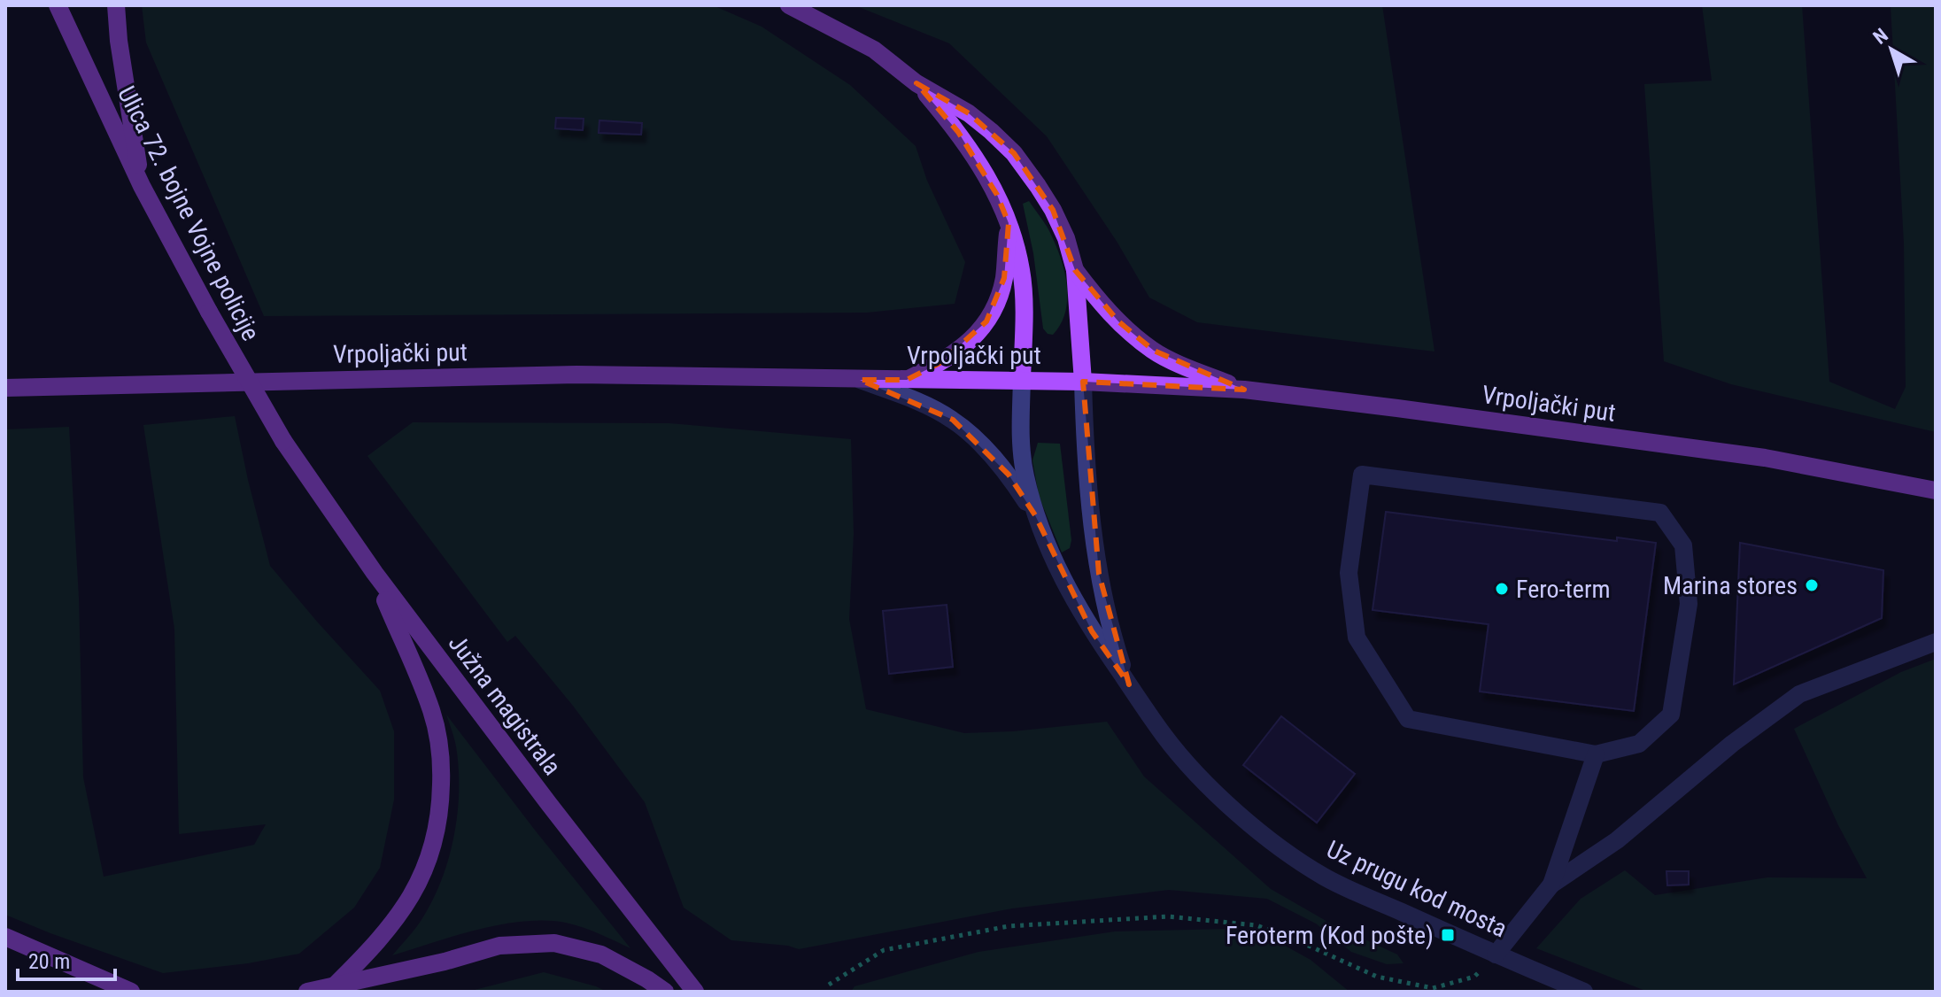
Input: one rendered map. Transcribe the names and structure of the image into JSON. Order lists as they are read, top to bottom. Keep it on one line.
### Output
{"streets":{"main road":["Ulica 72. bojne Vojne policije","Vrpoljački put","Južna magistrala"],"street":["Uz prugu kod mosta"]},"crossings":[["Ulica 72. bojne Vojne policije","Južna magistrala"]],"places":{"other":["Marina stores","Fero-term"],"transit":["Feroterm (Kod pošte)"]},"scale_bar":"20 m","north":"top left"}
